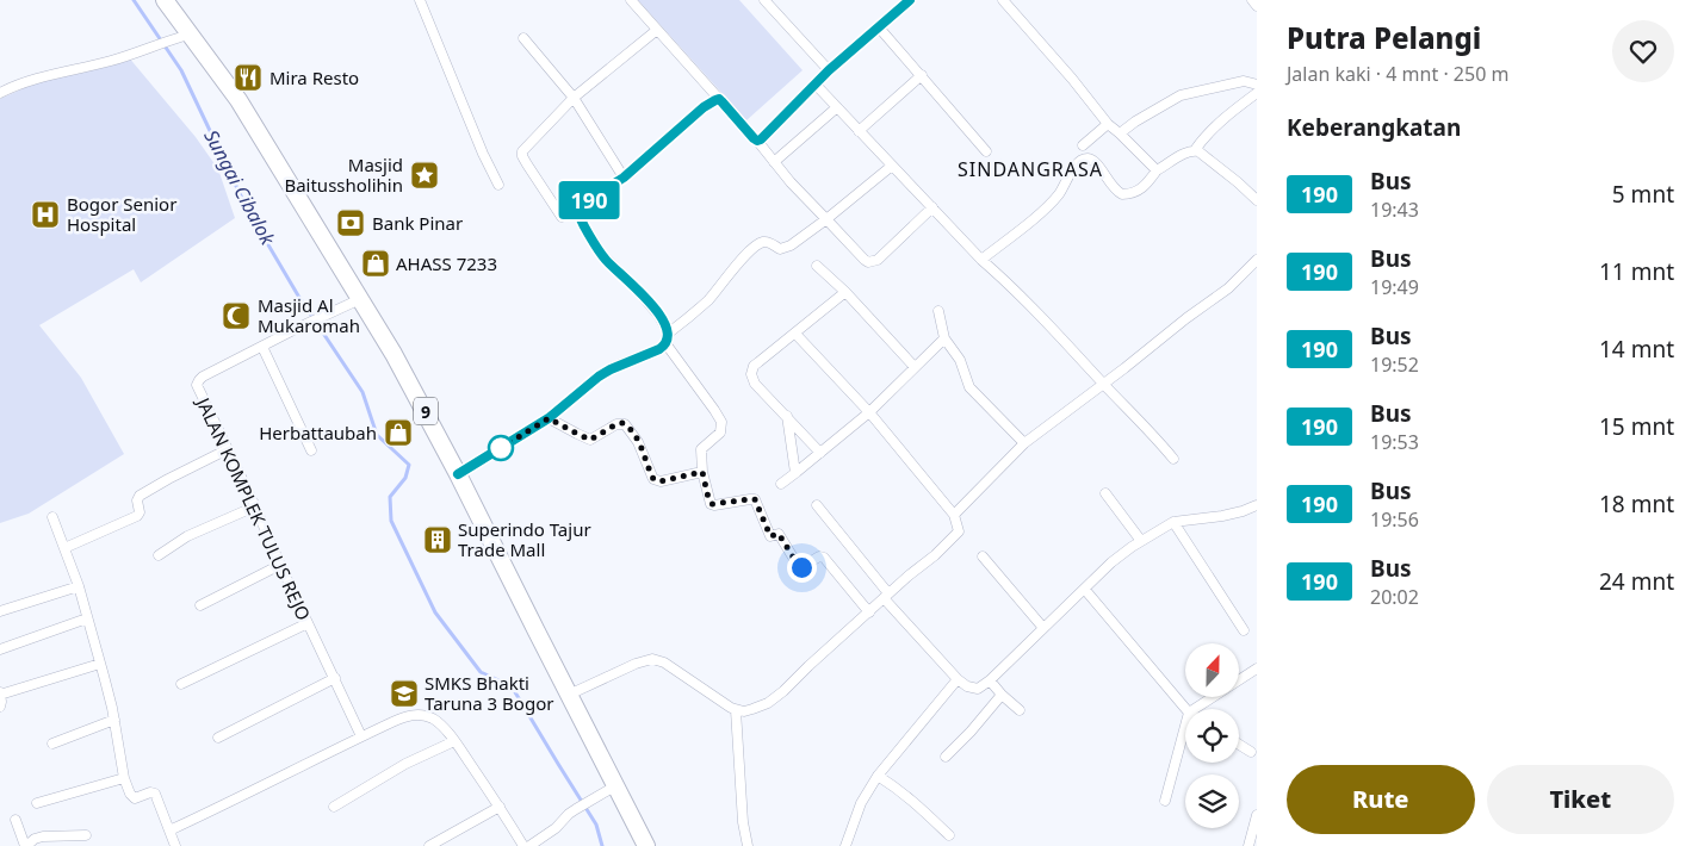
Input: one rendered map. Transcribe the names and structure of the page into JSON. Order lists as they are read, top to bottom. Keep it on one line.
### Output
{"streets":{"highway":["9"],"street":["JALAN KOMPLEK TULUS REJO"]},"crossings":[["9","JALAN KOMPLEK TULUS REJO"]],"districts":["SINDANGRASA"],"water":["Sungai Cibalok"],"places":{"restaurant":["Mira Resto"],"place":["Masjid Baitussholihin"],"hospital":["Bogor Senior Hospital"],"bank":["Bank Pinar"],"shop":["AHASS 7233","Herbattaubah"],"mosque":["Masjid Al Mukaromah"],"building":["Superindo Tajur Trade Mall"],"school or university":["SMKS Bhakti Taruna 3 Bogor"]},"lines":["bus line 190"],"north":"top","page":{"on_map":"190","heading":[["Putra Pelangi","Jalan kaki · 4 mnt · 250 m"],"Keberangkatan"],"list":[{"mark":"190","name":"Bus","note":"19:43","value":"5 mnt"},{"mark":"190","name":"Bus","note":"19:49","value":"11 mnt"},{"mark":"190","name":"Bus","note":"19:52","value":"14 mnt"},{"mark":"190","name":"Bus","note":"19:53","value":"15 mnt"},{"mark":"190","name":"Bus","note":"19:56","value":"18 mnt"},{"mark":"190","name":"Bus","note":"20:02","value":"24 mnt"}],"buttons":["Rute","Tiket"]}}
